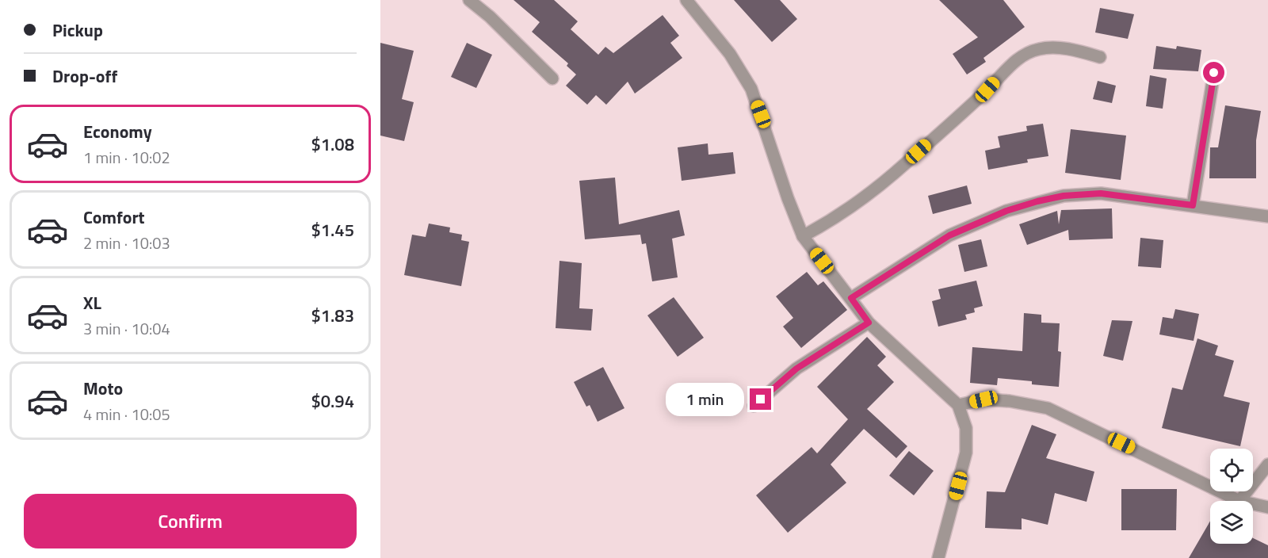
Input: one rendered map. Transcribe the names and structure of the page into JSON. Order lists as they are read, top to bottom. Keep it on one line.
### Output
{"page":{"banner":["Pickup","Drop-off"],"list":[{"name":"Economy","note":"1 min · 10:02","value":"$1.08"},{"name":"Comfort","note":"2 min · 10:03","value":"$1.45"},{"name":"XL","note":"3 min · 10:04","value":"$1.83"},{"name":"Moto","note":"4 min · 10:05","value":"$0.94"}],"bubble":"1 min","buttons":"Confirm"}}
